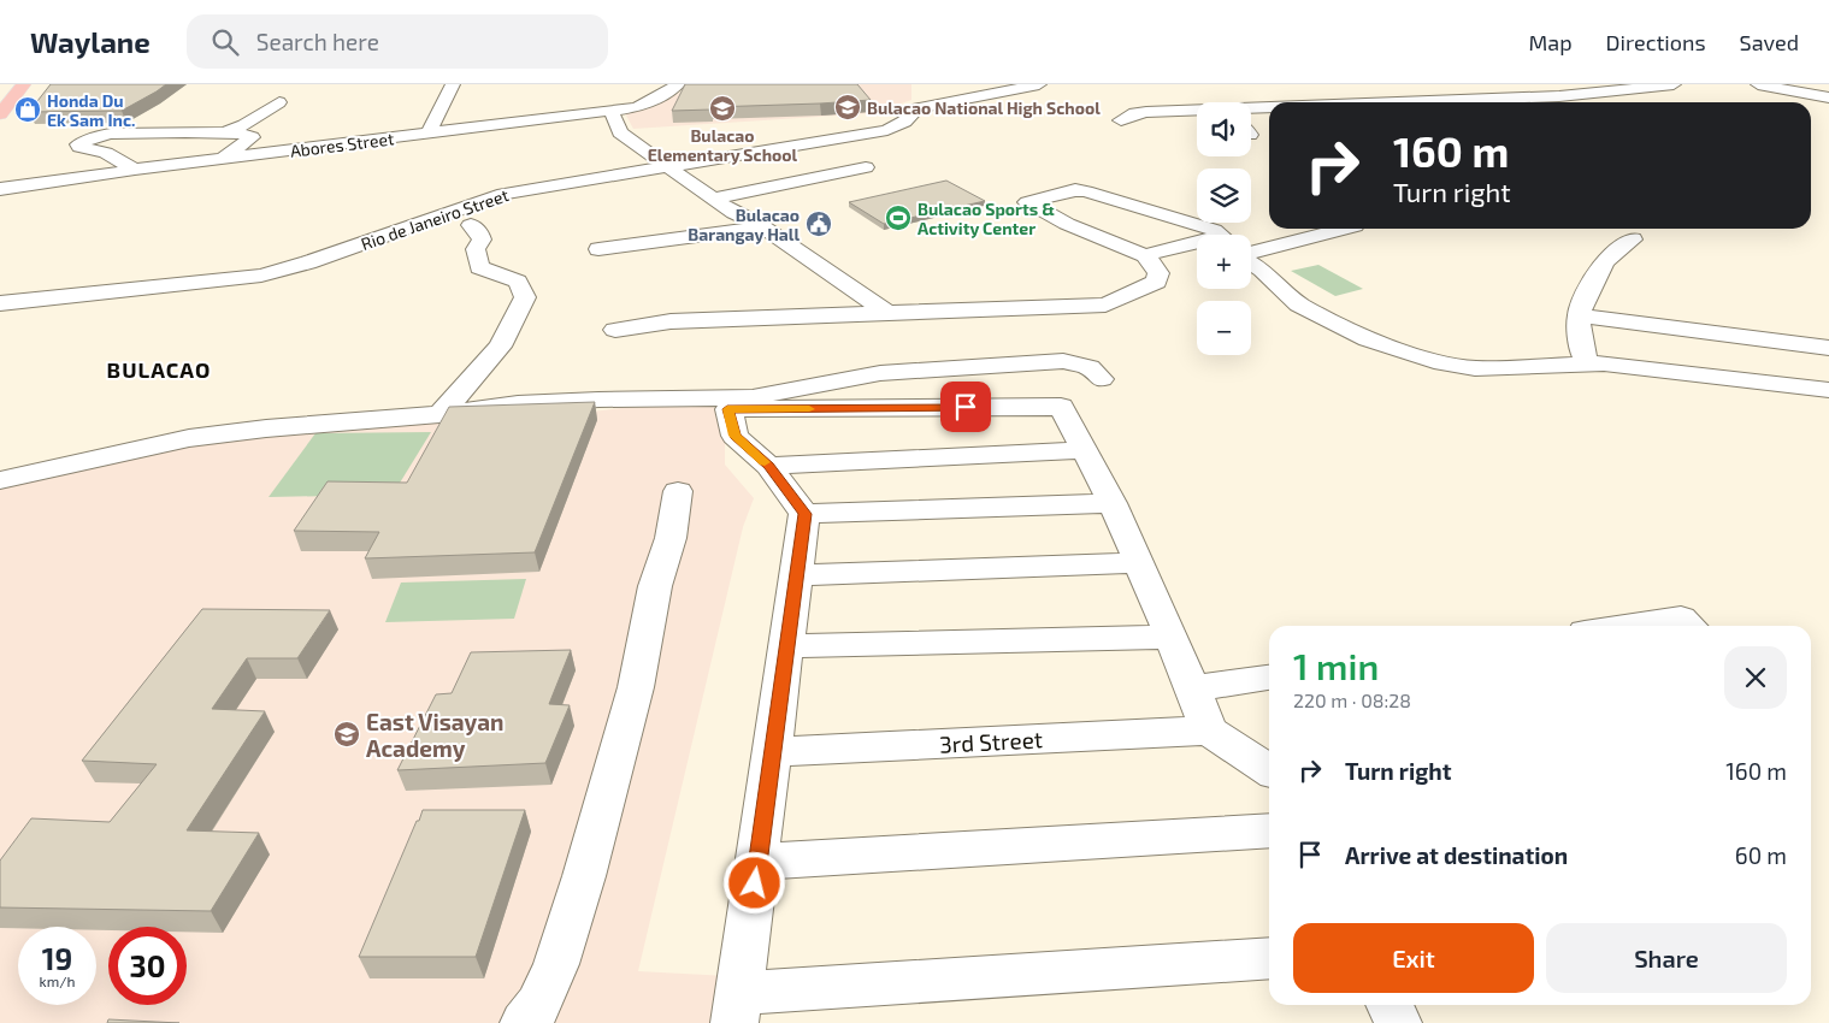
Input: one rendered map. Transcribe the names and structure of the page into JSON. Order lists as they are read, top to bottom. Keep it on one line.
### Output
{"streets":{"street":["Abores Street","Rio de Janeiro Street","3rd Street"]},"districts":["BULACAO"],"places":{"school or university":["Bulacao National High School","Bulacao Elementary School","East Visayan Academy"],"shop":["Honda Du Ek Sam Inc."],"sports":["Bulacao Sports & Activity Center"],"public building":["Bulacao Barangay Hall"]},"page":{"header":"Waylane","search":"Search here","nav":["Map","Directions","Saved"],"map_buttons":["+","−"],"turn":["160 m","Turn right"],"heading":["1 min","220 m · 08:28"],"list":[{"name":"Turn right","value":"160 m"},{"name":"Arrive at destination","value":"60 m"}],"buttons":["Exit","Share"],"speed":"19 km/h","limit":"30"}}
